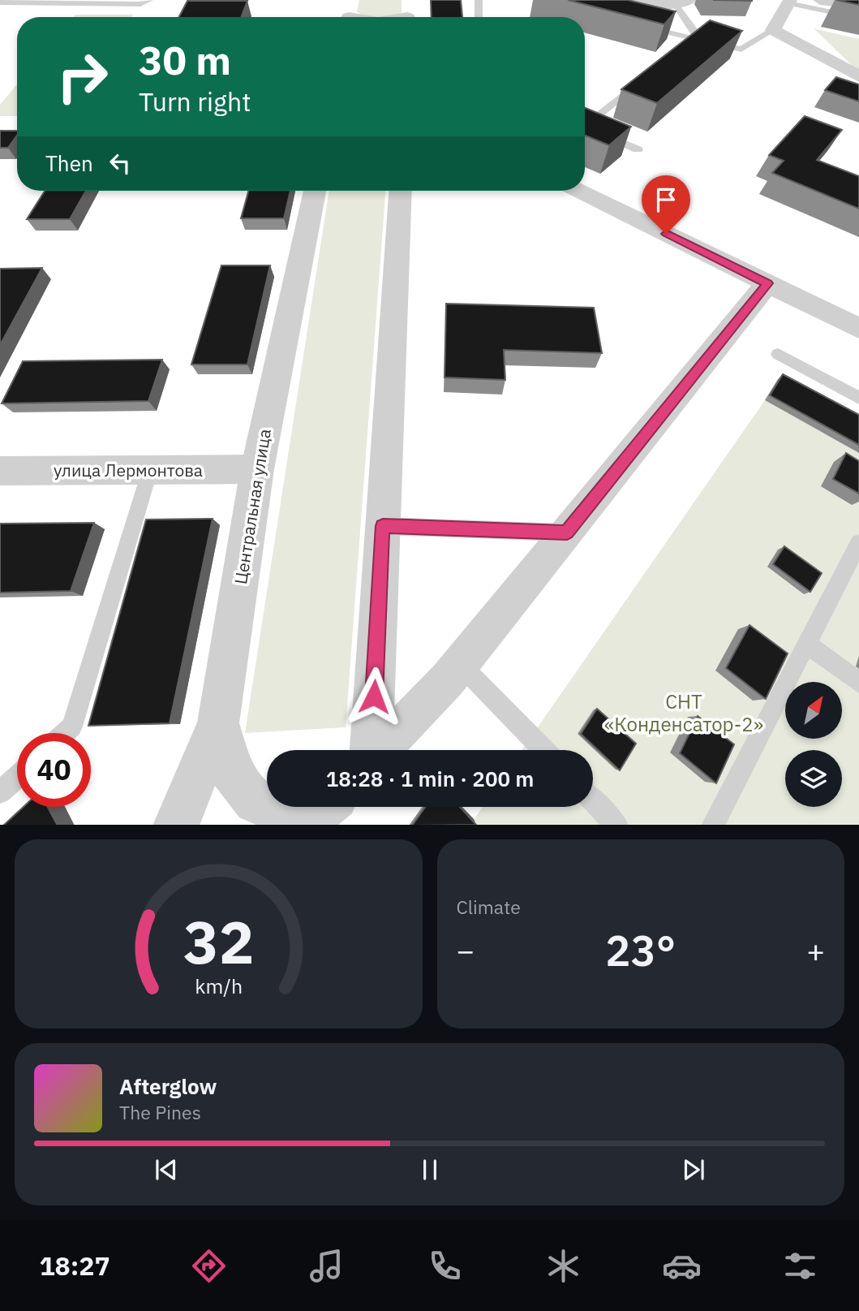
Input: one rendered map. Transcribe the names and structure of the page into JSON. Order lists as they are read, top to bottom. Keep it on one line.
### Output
{"streets":{"street":["улица Лермонтова","Центральная улица"]},"crossings":[["улица Лермонтова","Центральная улица"]],"parks":["СНТ «Конденсатор-2»"],"north":"top right","page":{"turn":["30 m","Turn right"],"then":"Then","limit":"40","trip":"18:28 · 1 min · 200 m","tile":"Climate","heat":["−","23°","+"],"song":["Afterglow","The Pines"],"tabs":"18:27","gauge":["32","km/h"]}}
